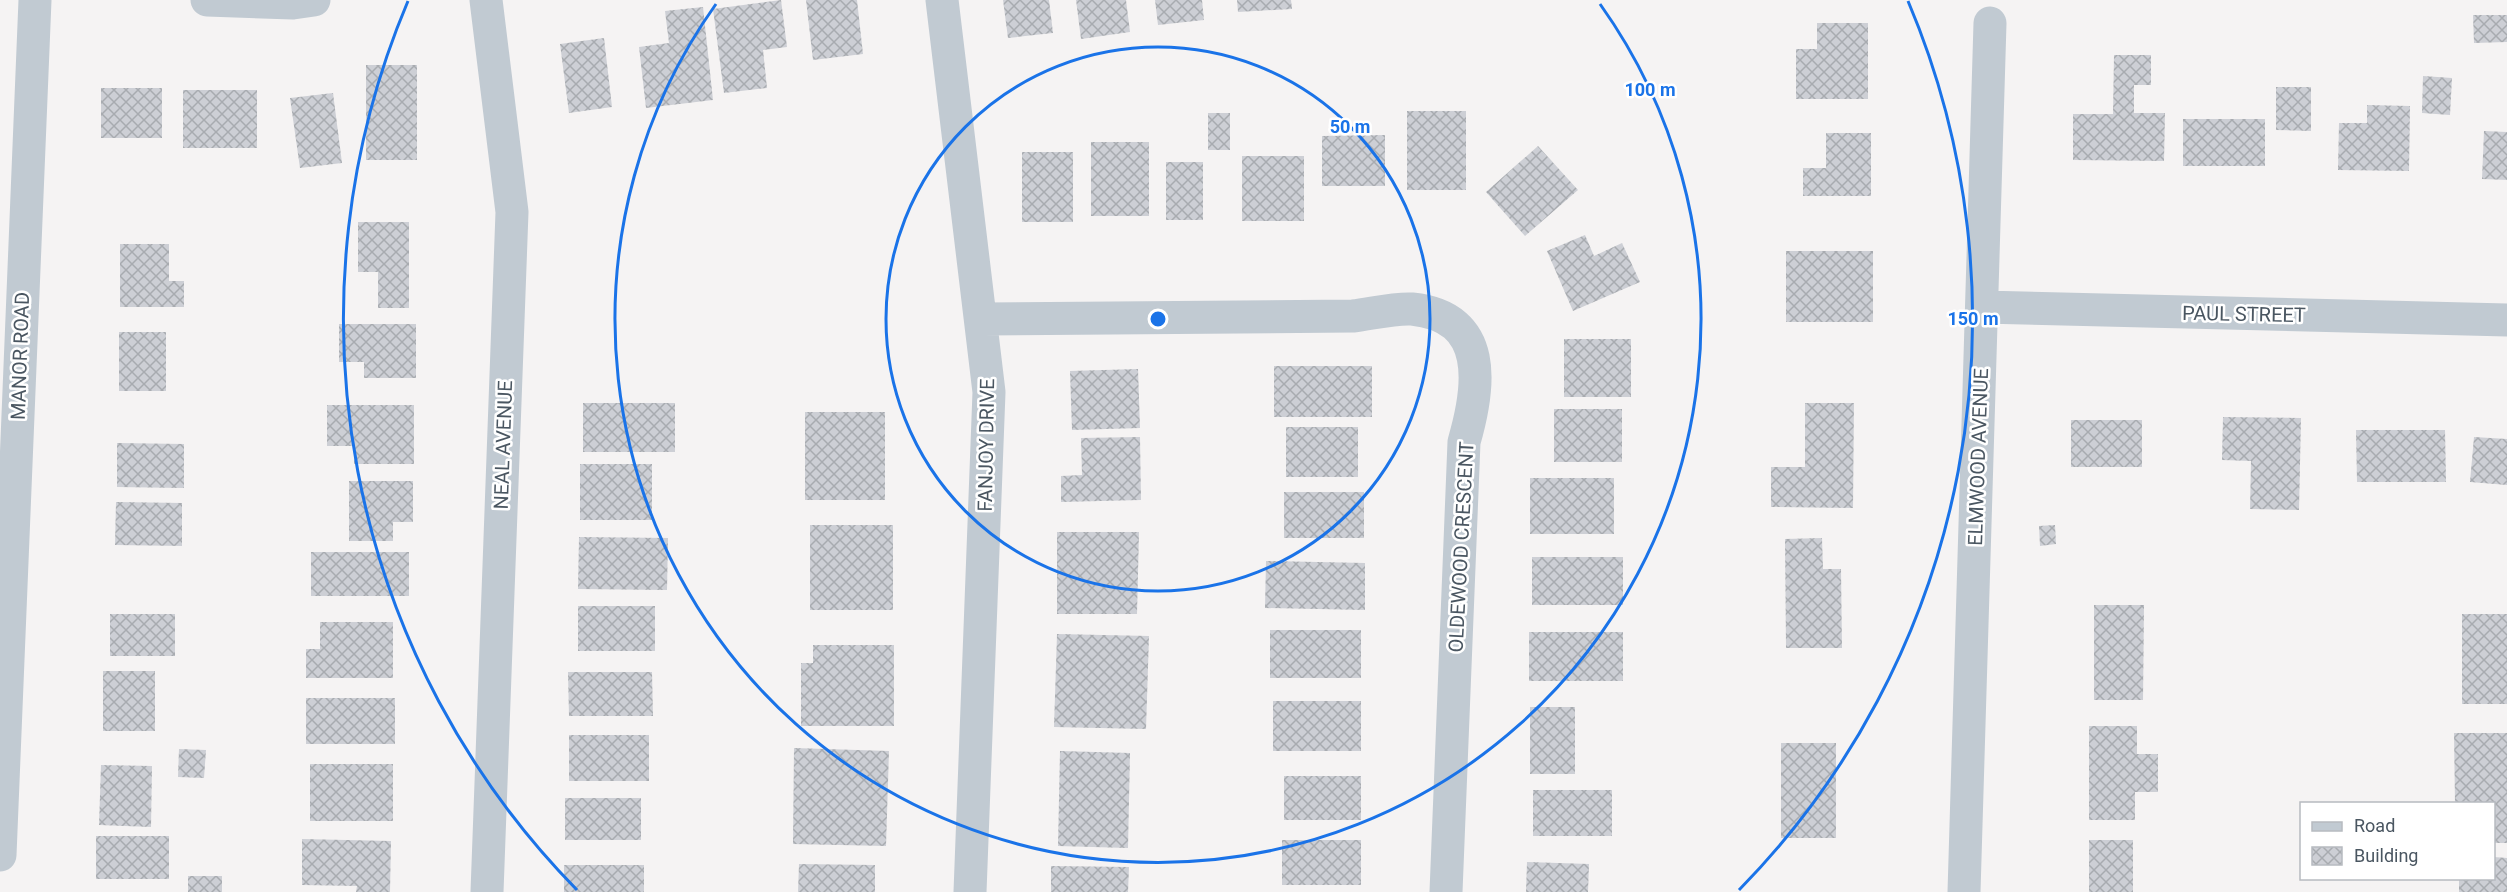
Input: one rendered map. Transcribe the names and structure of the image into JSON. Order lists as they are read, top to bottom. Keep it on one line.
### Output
{"streets":{"street":["PAUL STREET","MANOR ROAD","NEAL AVENUE","FANJOY DRIVE","ELMWOOD AVENUE","OLDEWOOD CRESCENT"]},"crossings":[["PAUL STREET","ELMWOOD AVENUE"],["FANJOY DRIVE","OLDEWOOD CRESCENT"]],"legend":["Road","Building"],"rings":["100 m","50 m","150 m"]}
